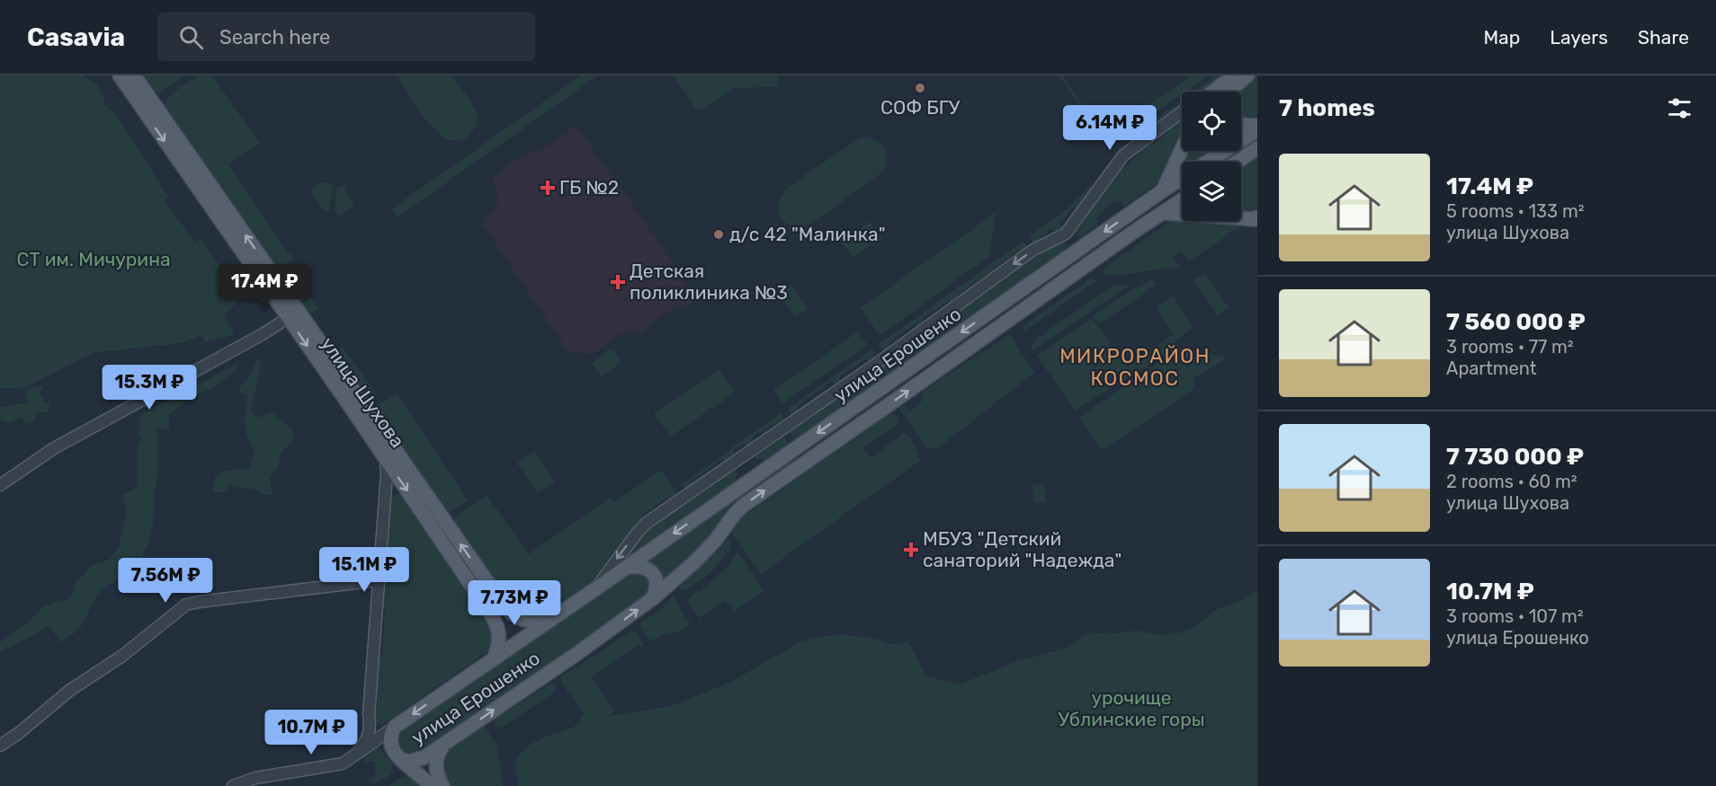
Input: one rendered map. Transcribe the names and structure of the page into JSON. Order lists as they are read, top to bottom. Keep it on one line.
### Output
{"streets":{"main road":["улица Ерошенко","улица Шухова"]},"crossings":[["улица Ерошенко","улица Шухова"]],"districts":["МИКРОРАЙОН КОСМОС"],"parks":["СТ им. Мичурина","урочище Ублинские горы"],"places":{"other":["СОФ БГУ","д/с 42 \"Малинка\""],"health":["ГБ №2","Детская поликлиника №3","МБУЗ \"Детский санаторий \"Надежда\""]},"page":{"header":"Casavia","search":"Search here","nav":["Map","Layers","Share"],"heading":"7 homes","price":["6.14M ₽","17.4M ₽","15.3M ₽","15.1M ₽","7.56M ₽","7.73M ₽","10.7M ₽"],"list":[{"name":"17.4M ₽","note":"5 rooms · 133 m² · улица Шухова"},{"name":"7 560 000 ₽","note":"3 rooms · 77 m² · Apartment"},{"name":"7 730 000 ₽","note":"2 rooms · 60 m² · улица Шухова"},{"name":"10.7M ₽","note":"3 rooms · 107 m² · улица Ерошенко"}]}}
